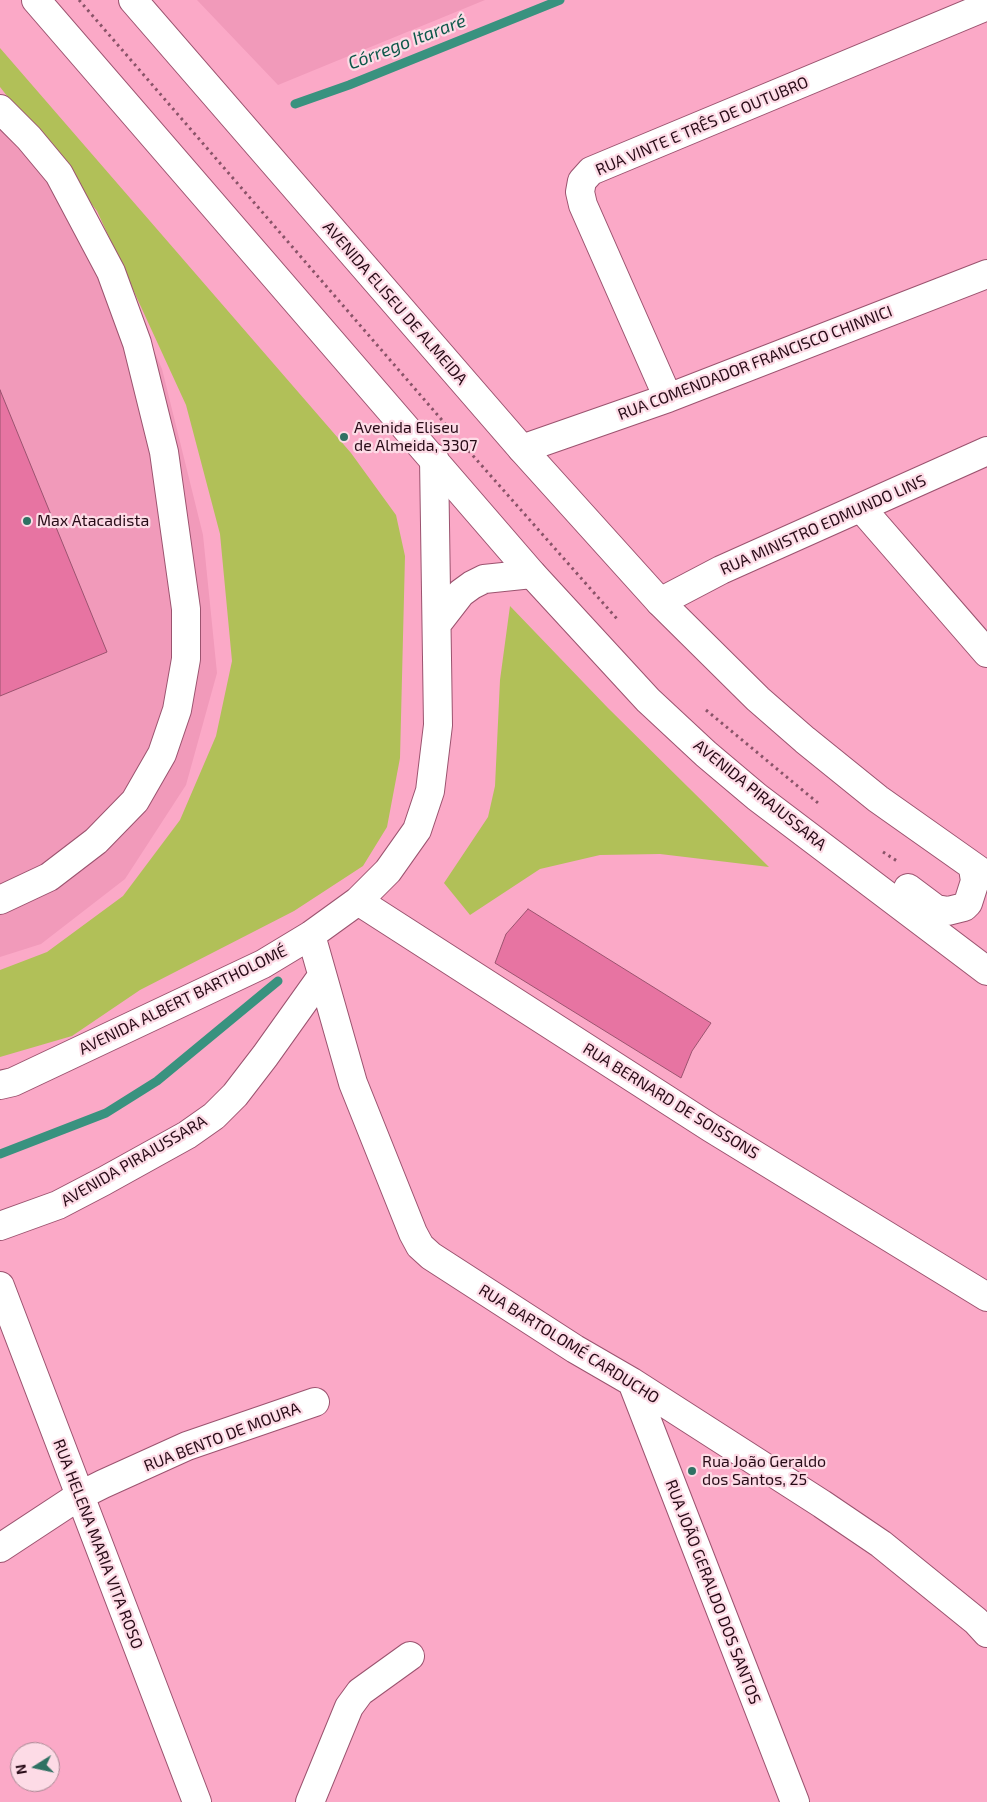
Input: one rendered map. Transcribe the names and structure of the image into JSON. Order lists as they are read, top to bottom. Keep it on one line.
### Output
{"streets":{"street":["RUA VINTE E TRÊS DE OUTUBRO","AVENIDA ELISEU DE ALMEIDA","RUA COMENDADOR FRANCISCO CHINNICI","RUA MINISTRO EDMUNDO LINS","AVENIDA PIRAJUSSARA","AVENIDA ALBERT BARTHOLOMÉ","RUA BERNARD DE SOISSONS","RUA BARTOLOMÉ CARDUCHO","RUA BENTO DE MOURA","RUA HELENA MARIA VITA ROSO","RUA JOÃO GERALDO DOS SANTOS"]},"crossings":[["RUA VINTE E TRÊS DE OUTUBRO","RUA COMENDADOR FRANCISCO CHINNICI"],["AVENIDA ELISEU DE ALMEIDA","RUA COMENDADOR FRANCISCO CHINNICI"],["AVENIDA ELISEU DE ALMEIDA","RUA MINISTRO EDMUNDO LINS"],["AVENIDA PIRAJUSSARA","RUA BARTOLOMÉ CARDUCHO"],["AVENIDA ALBERT BARTHOLOMÉ","RUA BERNARD DE SOISSONS"],["AVENIDA ALBERT BARTHOLOMÉ","RUA BARTOLOMÉ CARDUCHO"],["RUA BARTOLOMÉ CARDUCHO","RUA JOÃO GERALDO DOS SANTOS"],["RUA BENTO DE MOURA","RUA HELENA MARIA VITA ROSO"]],"water":["Córrego Itararé"],"places":["Avenida Eliseu de Almeida, 3307","Max Atacadista","Rua João Geraldo dos Santos, 25"],"north":"left"}
